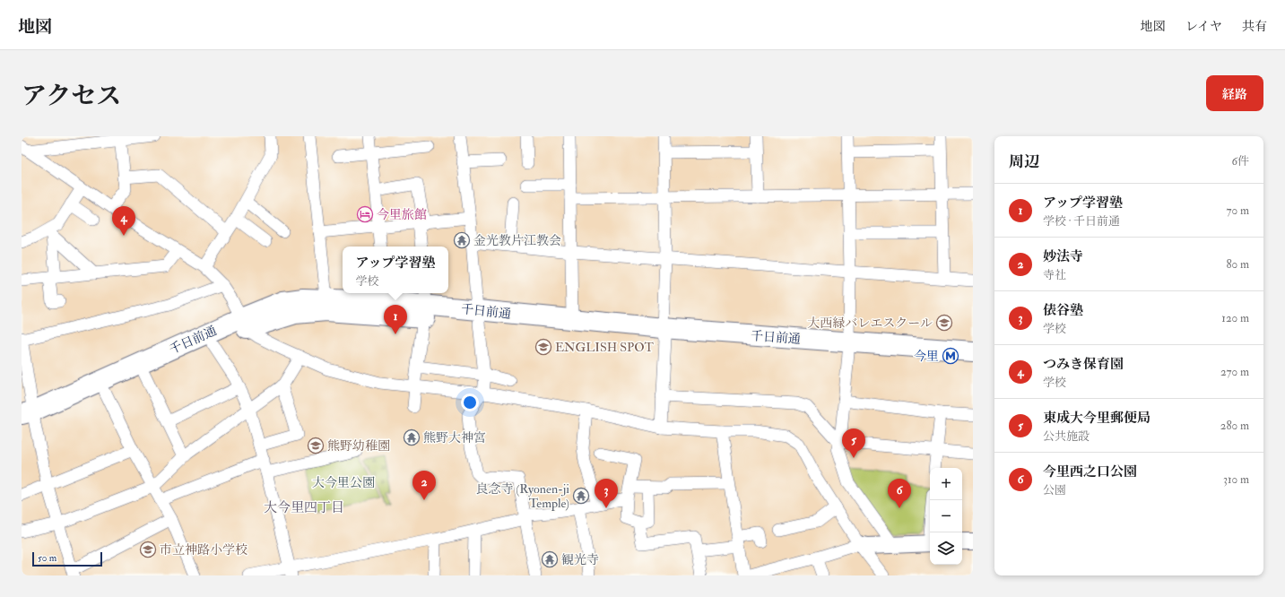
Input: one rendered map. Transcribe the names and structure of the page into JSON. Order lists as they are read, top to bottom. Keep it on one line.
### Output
{"streets":{"highway":["千日前通"]},"districts":["大今里四丁目"],"parks":["大今里公園"],"places":{"hotel":["今里旅館"],"temple":["金光教片江教会","熊野大神宮","良念寺 (Ryonen-ji Temple)","観光寺"],"school or university":["大西緑バレエスクール","ENGLISH SPOT","熊野幼稚園","市立神路小学校"],"metro station":["今里"]},"scale_bar":"50 m","page":{"header":"地図","nav":["地図","レイヤ","共有"],"title":"アクセス","buttons":"経路","heading":["周辺","6件"],"list":[{"mark":"1","name":"アップ学習塾","note":"学校 · 千日前通","value":"70 m"},{"mark":"2","name":"妙法寺","note":"寺社","value":"80 m"},{"mark":"3","name":"俵谷塾","note":"学校","value":"120 m"},{"mark":"4","name":"つみき保育園","note":"学校","value":"270 m"},{"mark":"5","name":"東成大今里郵便局","note":"公共施設","value":"280 m"},{"mark":"6","name":"今里西之口公園","note":"公園","value":"310 m"}],"pins":["4","1","5","2","3","6"],"popup":["アップ学習塾","学校"],"map_buttons":["+","−"],"scale":"50 m"}}
